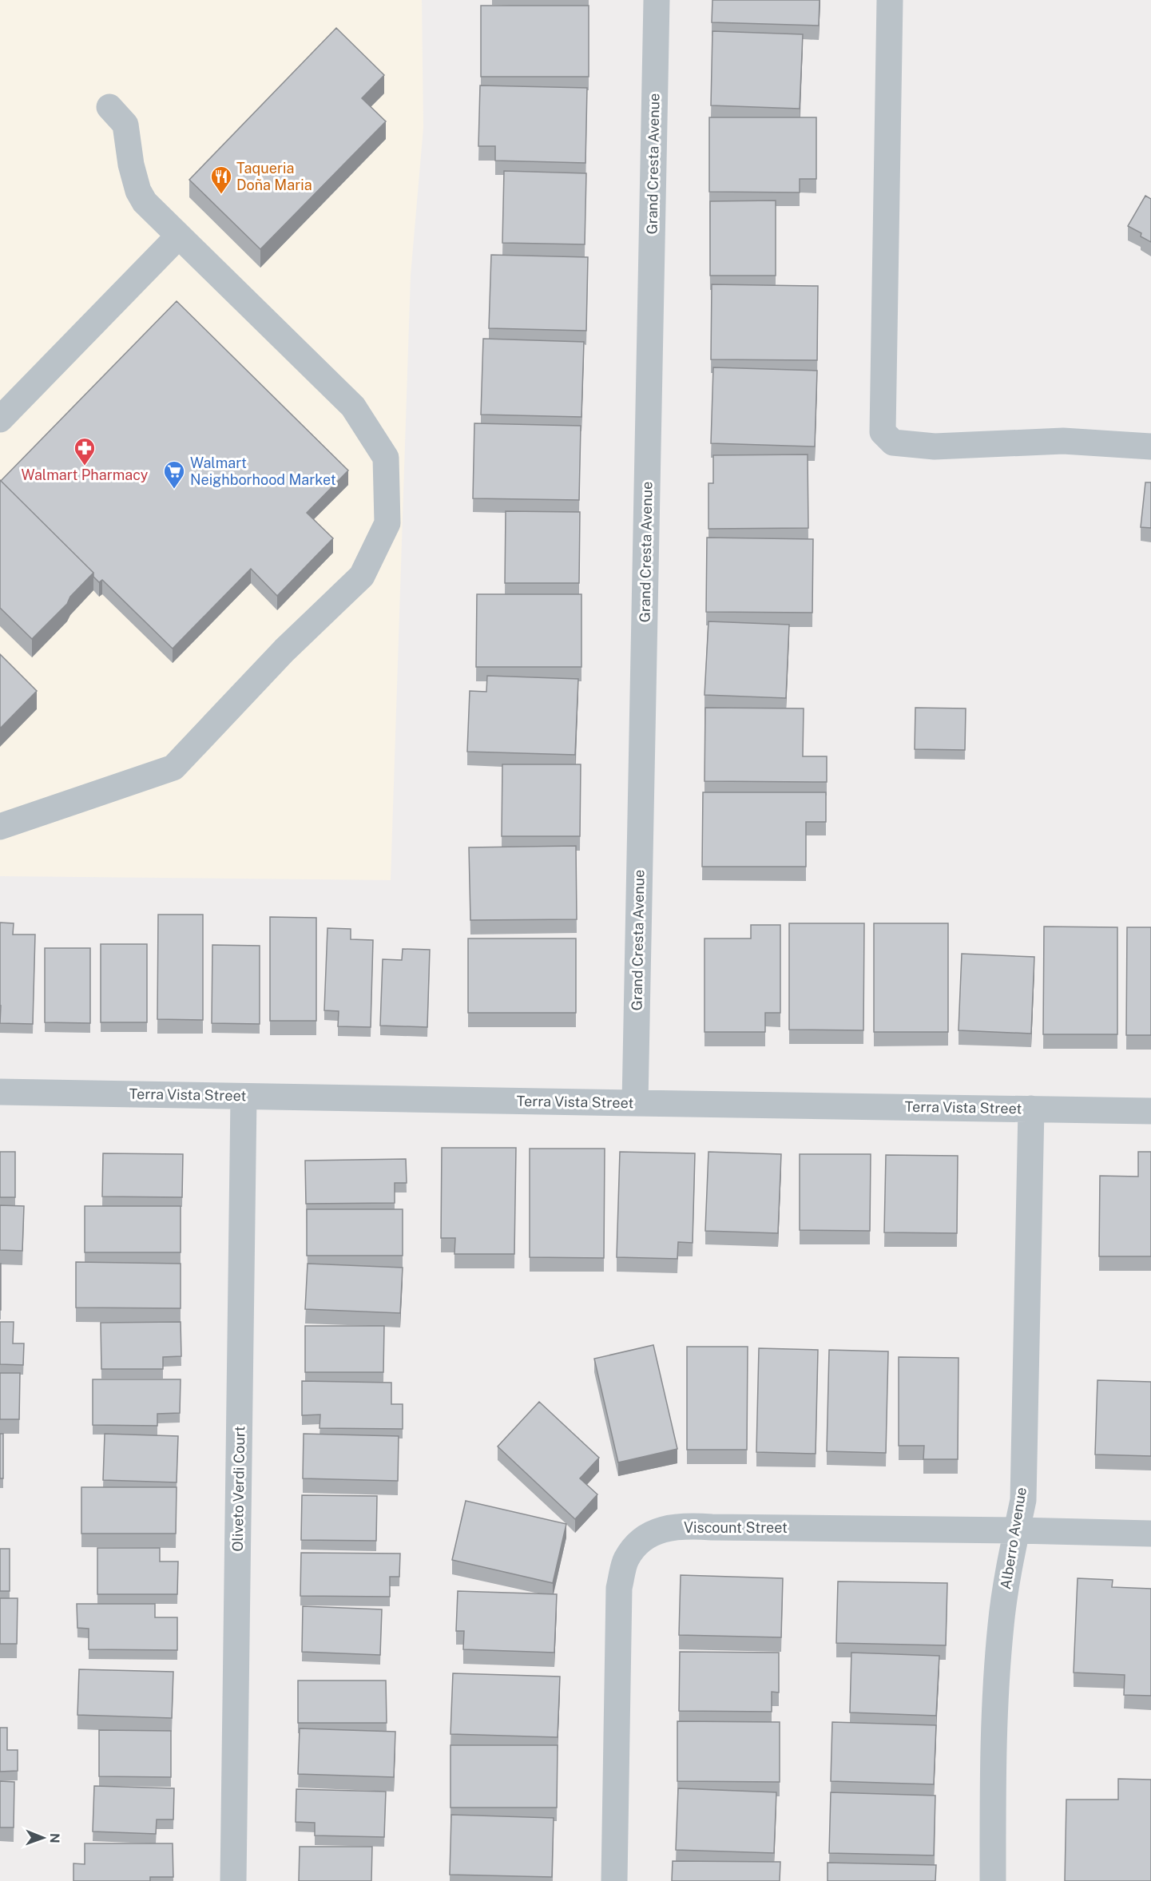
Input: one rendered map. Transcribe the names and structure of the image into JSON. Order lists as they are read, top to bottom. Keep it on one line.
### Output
{"streets":{"street":["Grand Cresta Avenue","Terra Vista Street","Oliveto Verdi Court","Viscount Street","Alberro Avenue"]},"crossings":[["Grand Cresta Avenue","Terra Vista Street"],["Terra Vista Street","Oliveto Verdi Court"],["Terra Vista Street","Alberro Avenue"],["Viscount Street","Alberro Avenue"]],"places":{"restaurant":["Taqueria Doña Maria"],"pharmacy":["Walmart Pharmacy"],"supermarket":["Walmart Neighborhood Market"]},"north":"right"}
